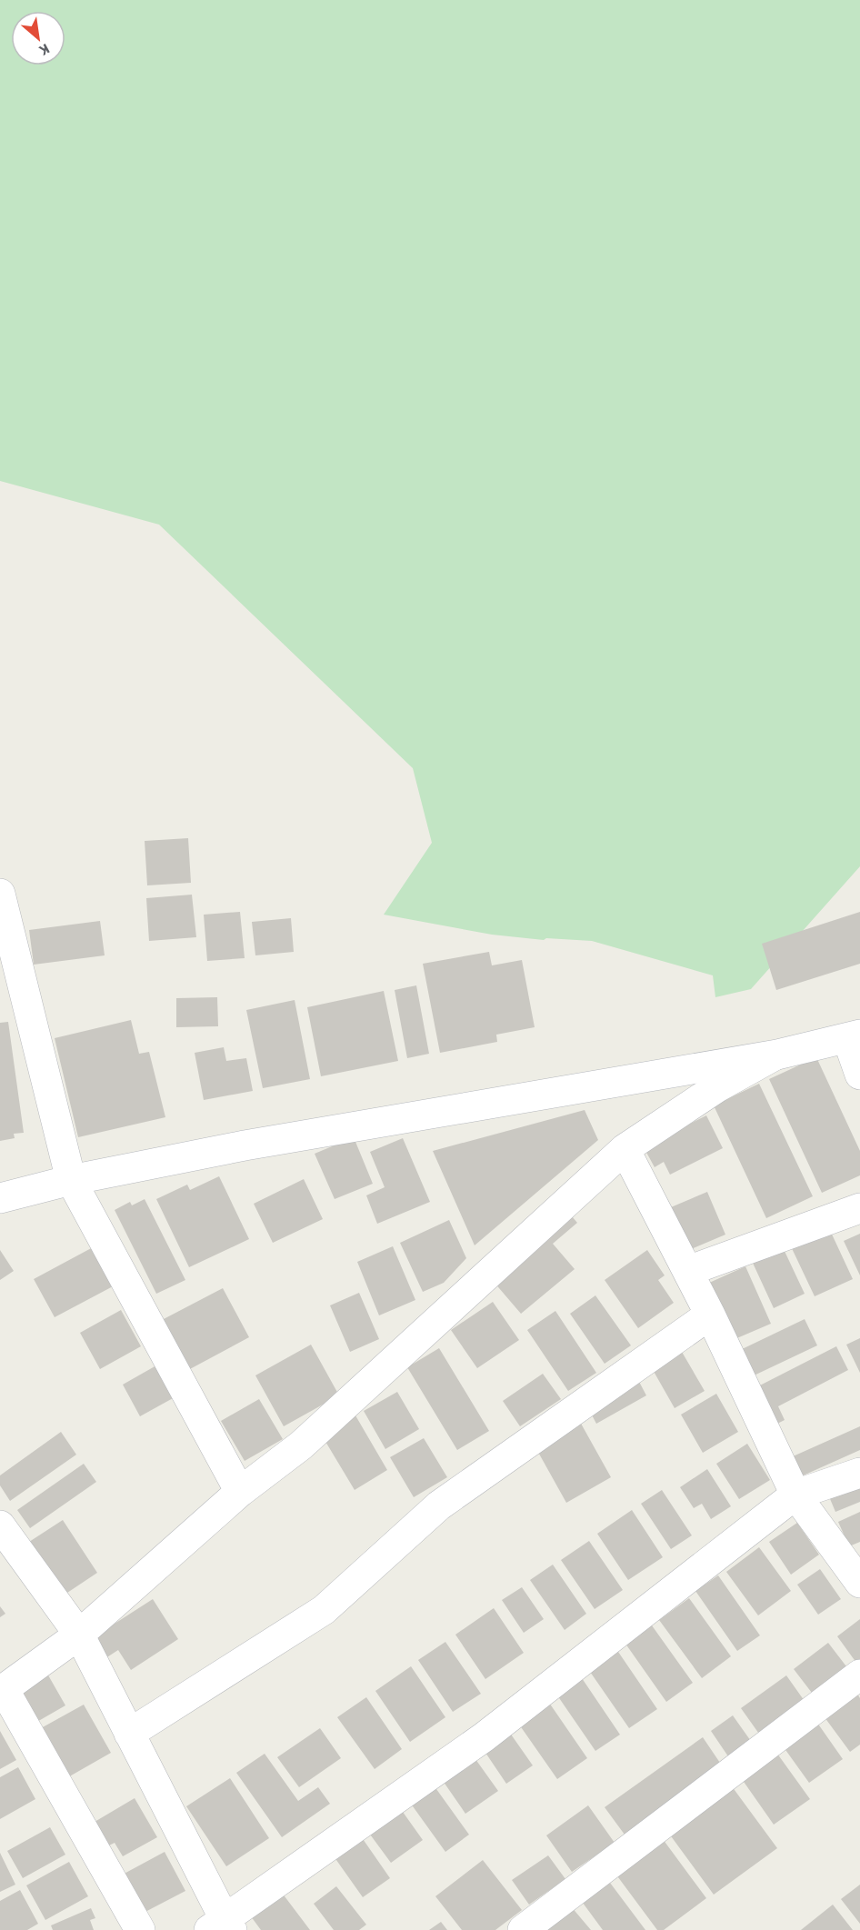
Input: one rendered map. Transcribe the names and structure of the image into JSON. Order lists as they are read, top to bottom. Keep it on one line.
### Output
{"north":"bottom right"}
